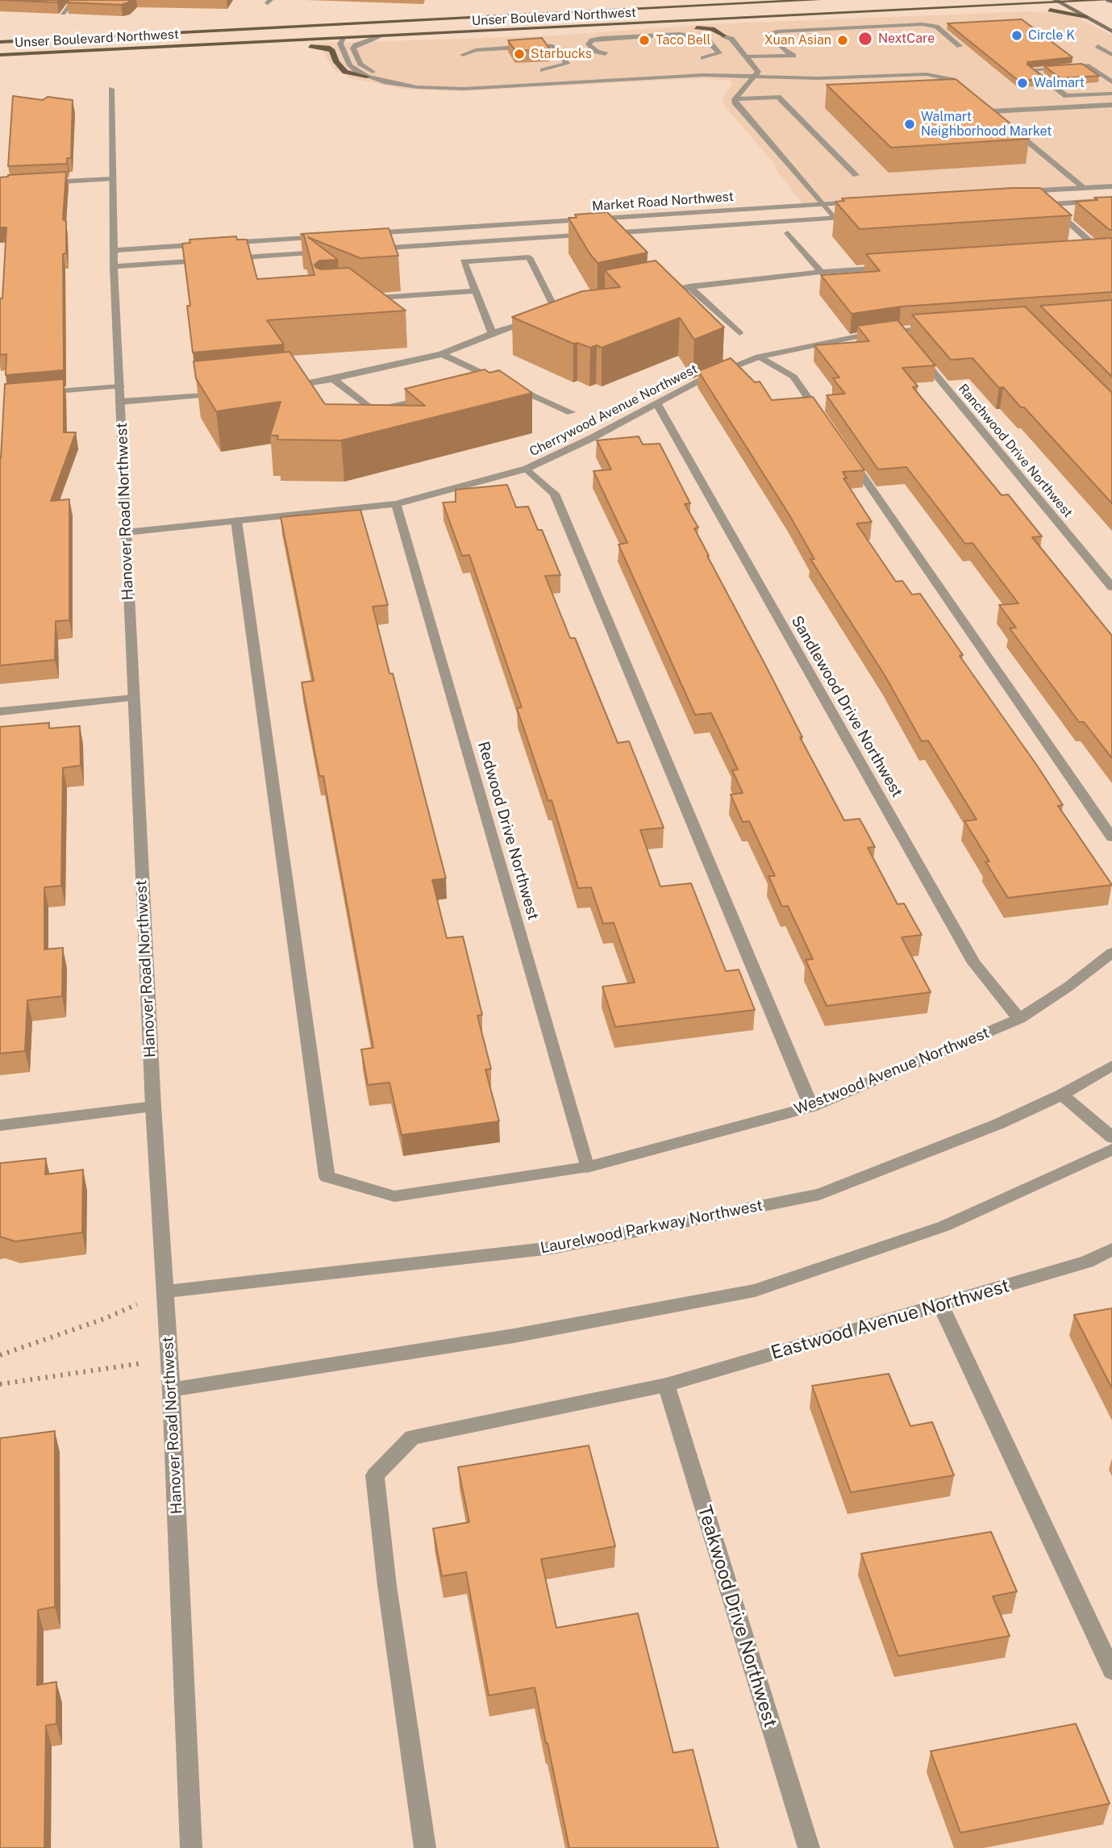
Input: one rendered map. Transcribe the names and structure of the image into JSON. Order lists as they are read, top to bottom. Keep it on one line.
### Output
{"streets":{"main road":["Unser Boulevard Northwest"],"street":["Market Road Northwest","Cherrywood Avenue Northwest","Ranchwood Drive Northwest","Hanover Road Northwest","Sandlewood Drive Northwest","Redwood Drive Northwest","Westwood Avenue Northwest","Laurelwood Parkway Northwest","Eastwood Avenue Northwest","Teakwood Drive Northwest"]},"crossings":[["Cherrywood Avenue Northwest","Hanover Road Northwest"],["Cherrywood Avenue Northwest","Sandlewood Drive Northwest"],["Cherrywood Avenue Northwest","Redwood Drive Northwest"],["Cherrywood Avenue Northwest","Westwood Avenue Northwest"],["Hanover Road Northwest","Laurelwood Parkway Northwest"],["Sandlewood Drive Northwest","Westwood Avenue Northwest"],["Redwood Drive Northwest","Westwood Avenue Northwest"],["Eastwood Avenue Northwest","Teakwood Drive Northwest"]],"places":["Circle K","NextCare","Taco Bell","Xuan Asian","Starbucks","Walmart","Walmart Neighborhood Market"]}
